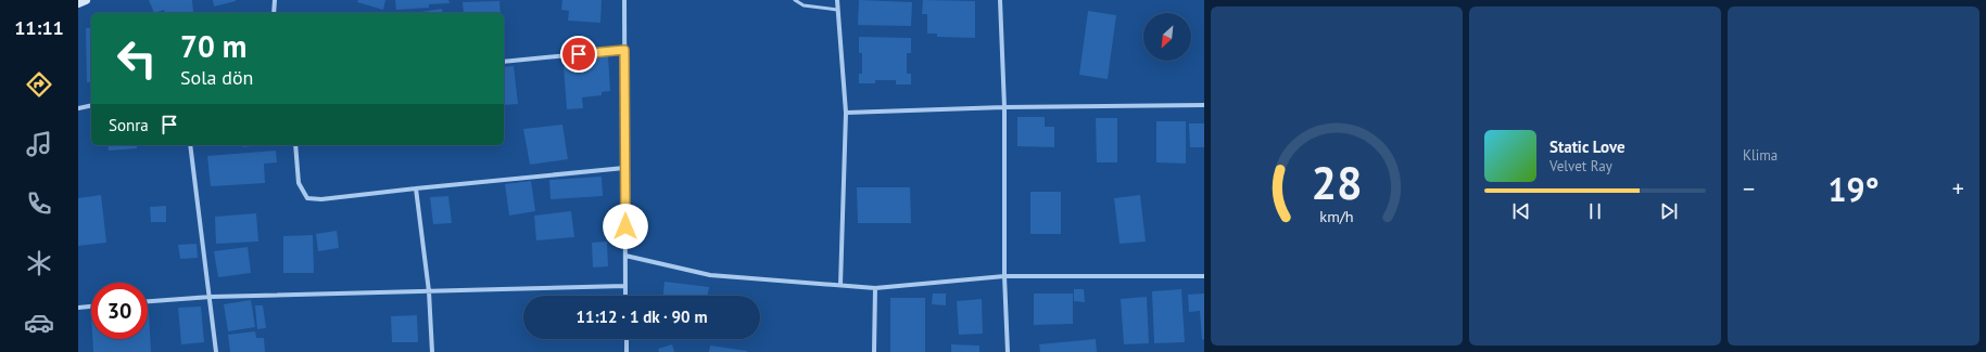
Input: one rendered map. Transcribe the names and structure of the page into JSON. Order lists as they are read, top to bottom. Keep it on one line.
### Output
{"north":"bottom left","page":{"tabs":"11:11","tile":"Klima","turn":["70 m","Sola dön"],"then":"Sonra","song":["Static Love","Velvet Ray"],"heat":["−","19°","+"],"limit":"30","trip":"11:12 · 1 dk · 90 m","gauge":["28","km/h"]}}
